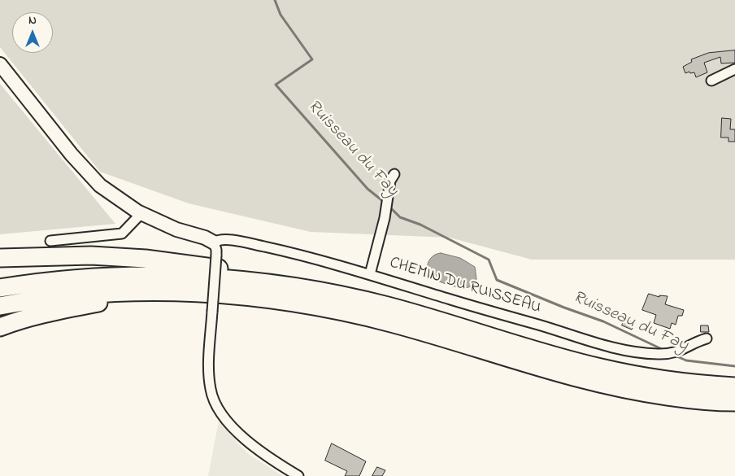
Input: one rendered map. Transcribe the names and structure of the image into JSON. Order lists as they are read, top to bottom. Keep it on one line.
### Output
{"streets":{"street":["CHEMIN DU RUISSEAU"]},"water":["Ruisseau du Fay"],"north":"top"}
